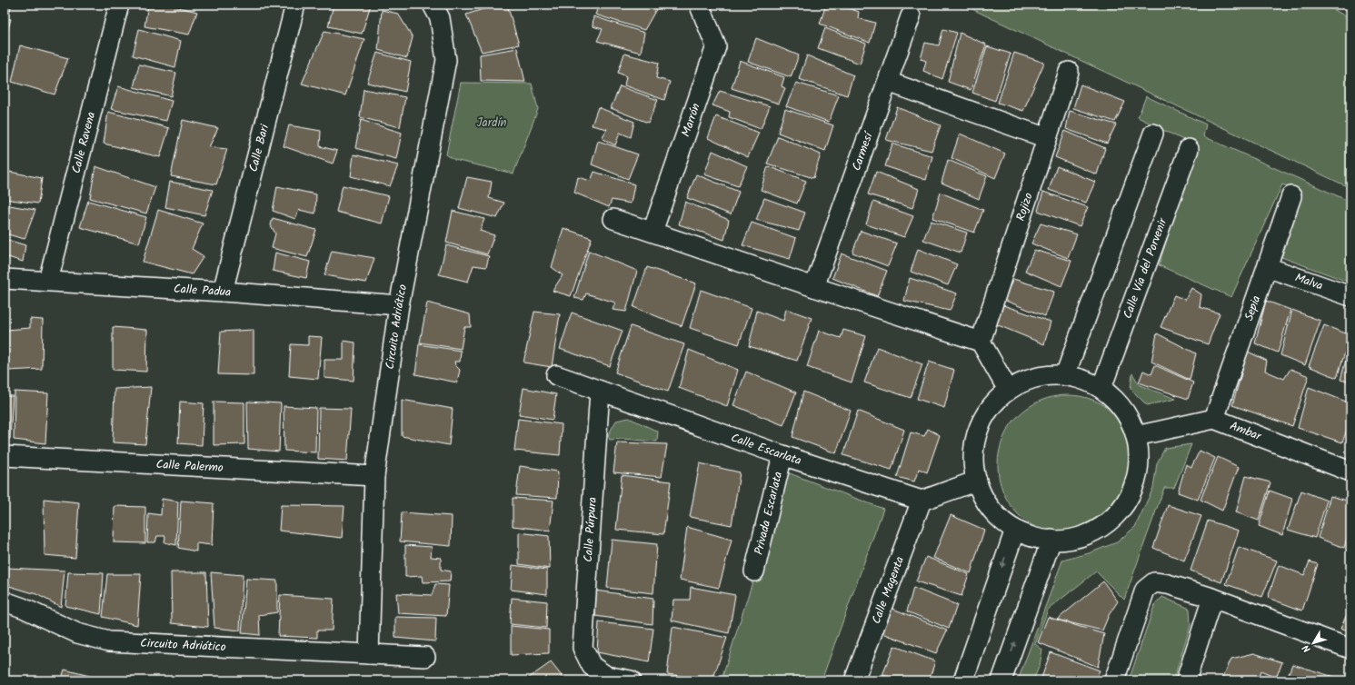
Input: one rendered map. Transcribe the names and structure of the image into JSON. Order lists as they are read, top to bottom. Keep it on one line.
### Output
{"streets":{"street":["Marrón","Calle Ravena","Calle Bari","Carmesí","Rojizo","Calle Vía del Porvenir","Malva","Calle Padua","Sepia","Circuito Adriático","Ambar","Calle Escarlata","Calle Palermo","Privada Escarlata","Calle Púrpura","Calle Magenta"]},"crossings":[["Calle Ravena","Calle Padua"],["Calle Bari","Calle Padua"],["Malva","Sepia"],["Calle Padua","Circuito Adriático"],["Sepia","Ambar"],["Circuito Adriático","Calle Palermo"],["Calle Escarlata","Privada Escarlata"],["Calle Escarlata","Calle Púrpura"],["Calle Escarlata","Calle Magenta"]],"parks":["Jardín"],"north":"bottom left"}
